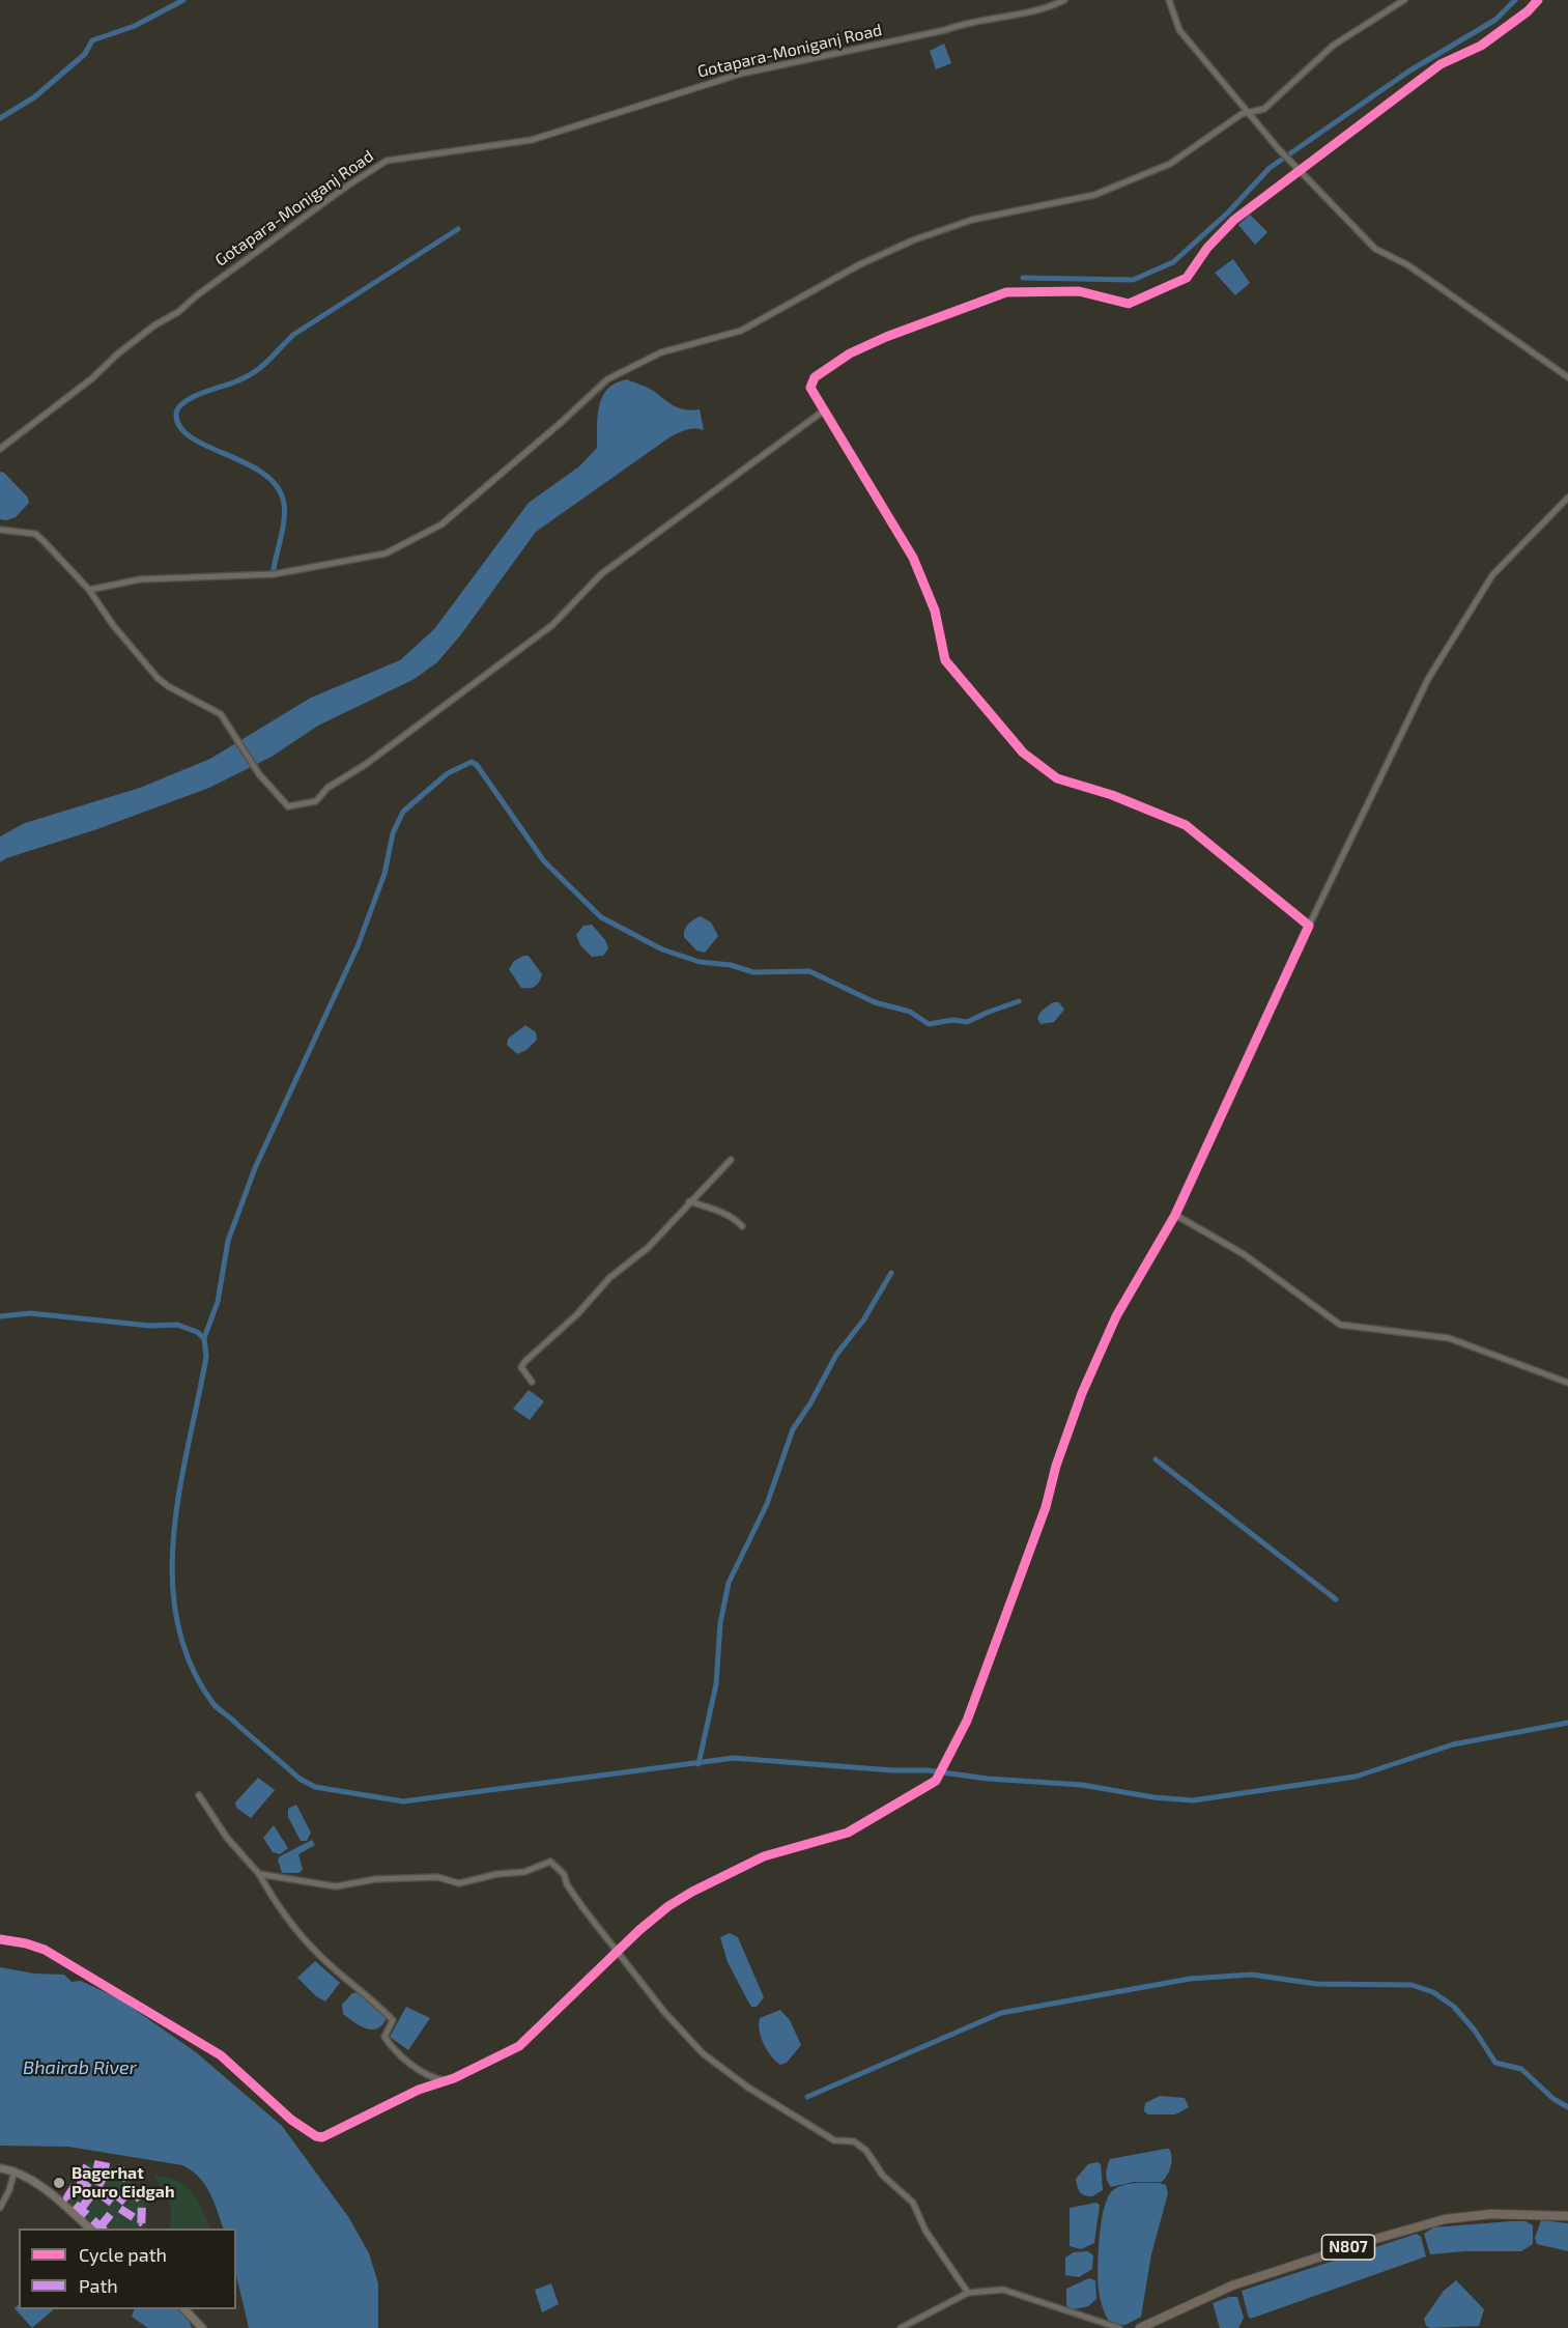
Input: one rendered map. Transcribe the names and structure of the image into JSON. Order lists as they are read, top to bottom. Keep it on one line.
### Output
{"streets":{"highway":["N807"],"street":["Gotapara-Moniganj Road"]},"water":["Bhairab River"],"places":["Bagerhat Pouro Eidgah"],"legend":["Cycle path","Path"]}
